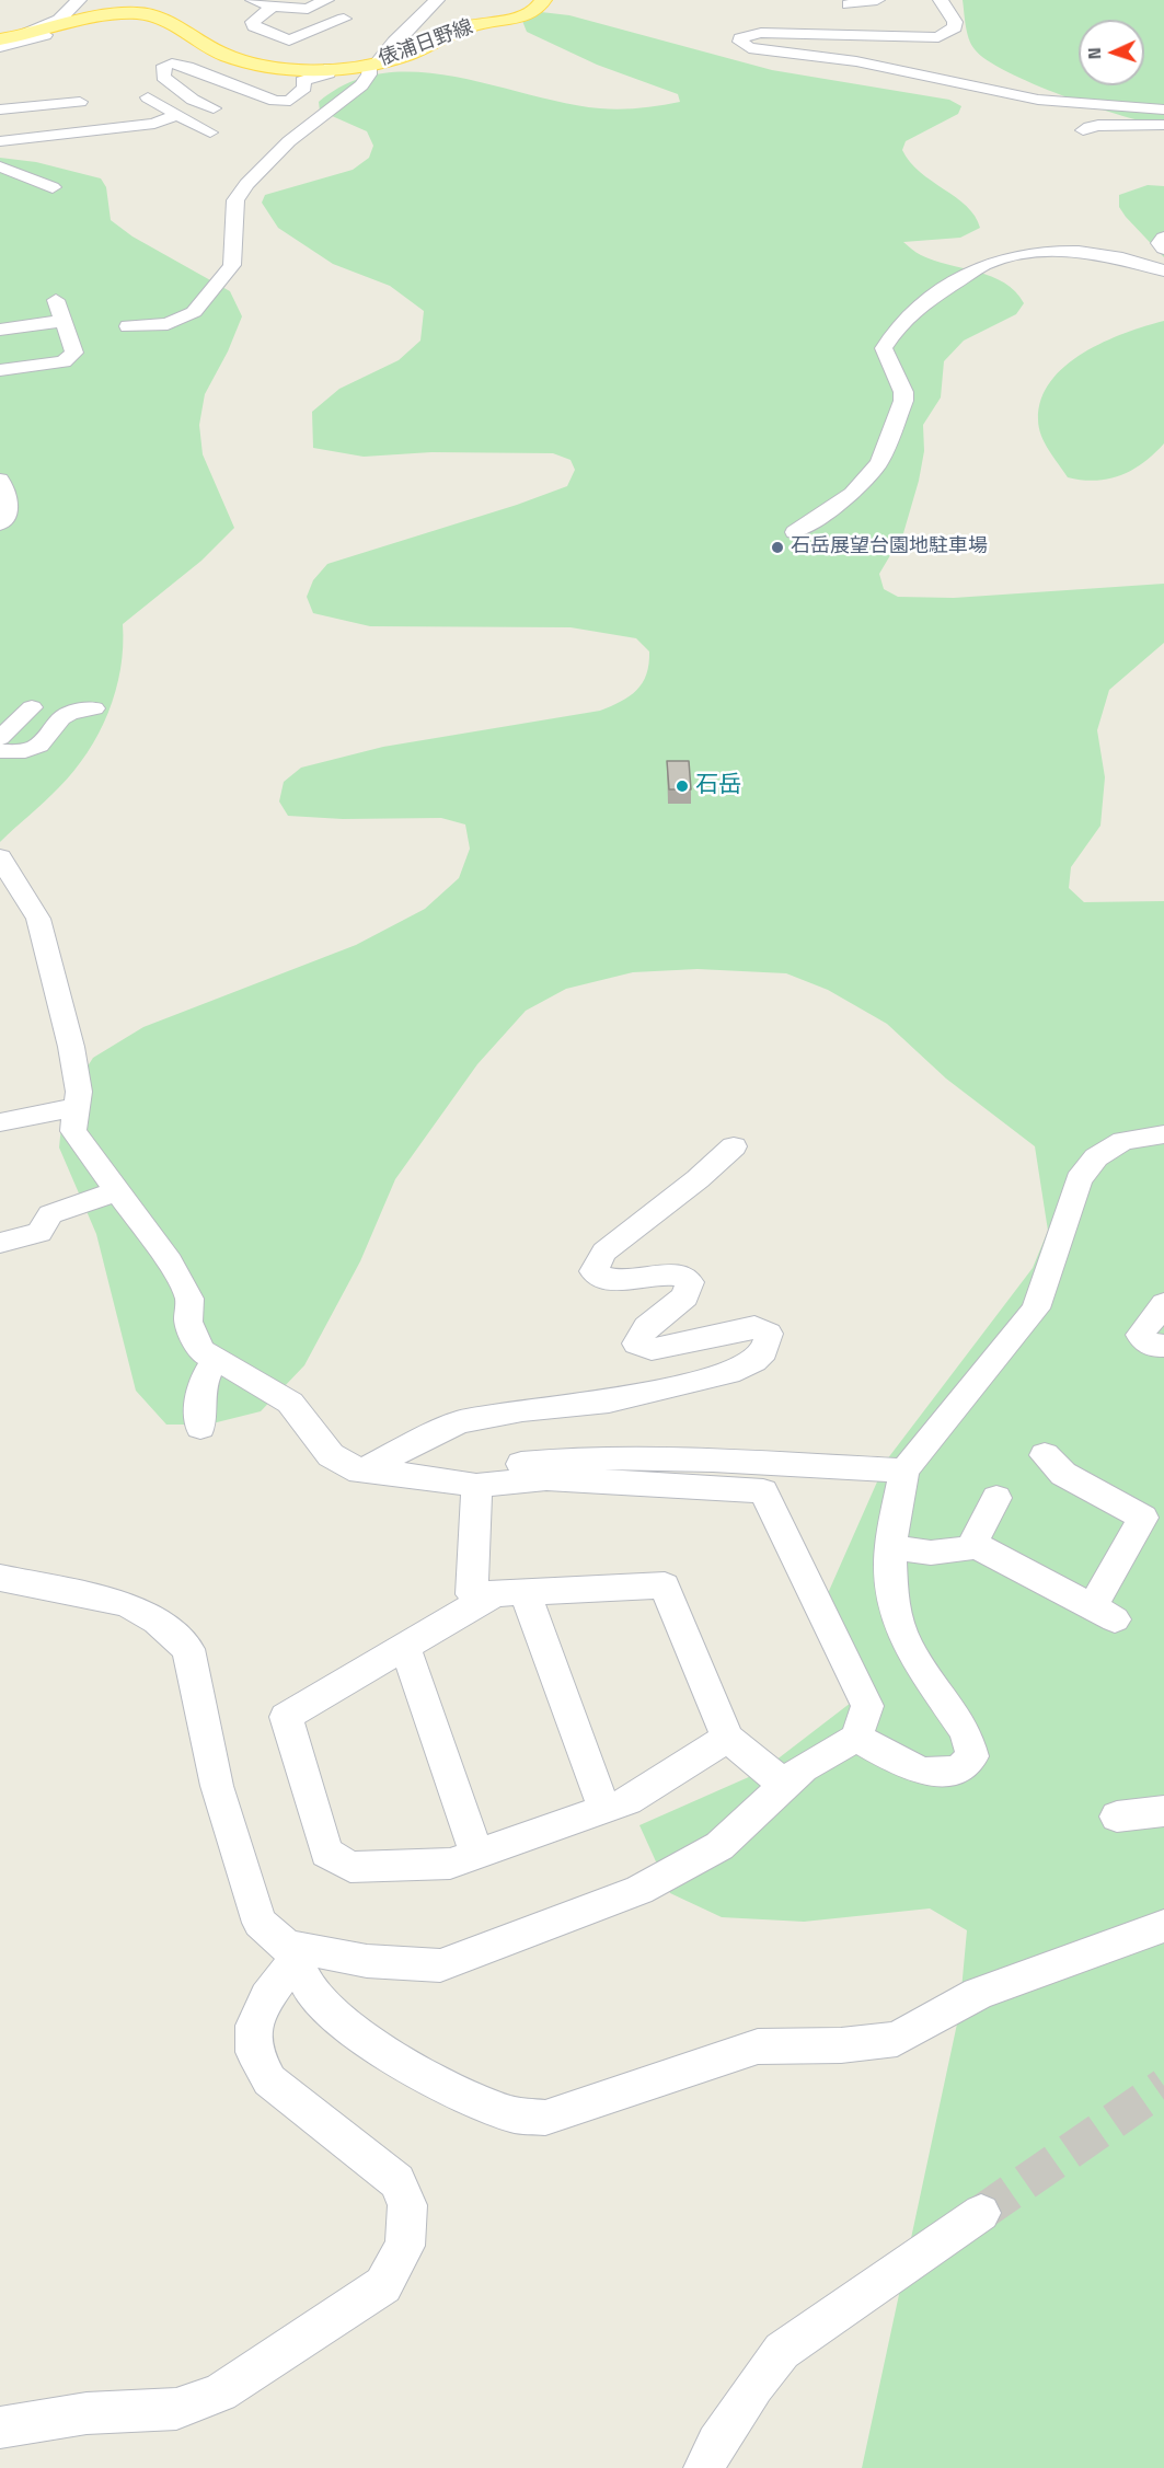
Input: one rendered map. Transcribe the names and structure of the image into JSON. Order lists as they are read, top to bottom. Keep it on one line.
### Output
{"streets":{"main road":["俵浦日野線"]},"places":["石岳展望台園地駐車場","石岳"],"north":"left"}
